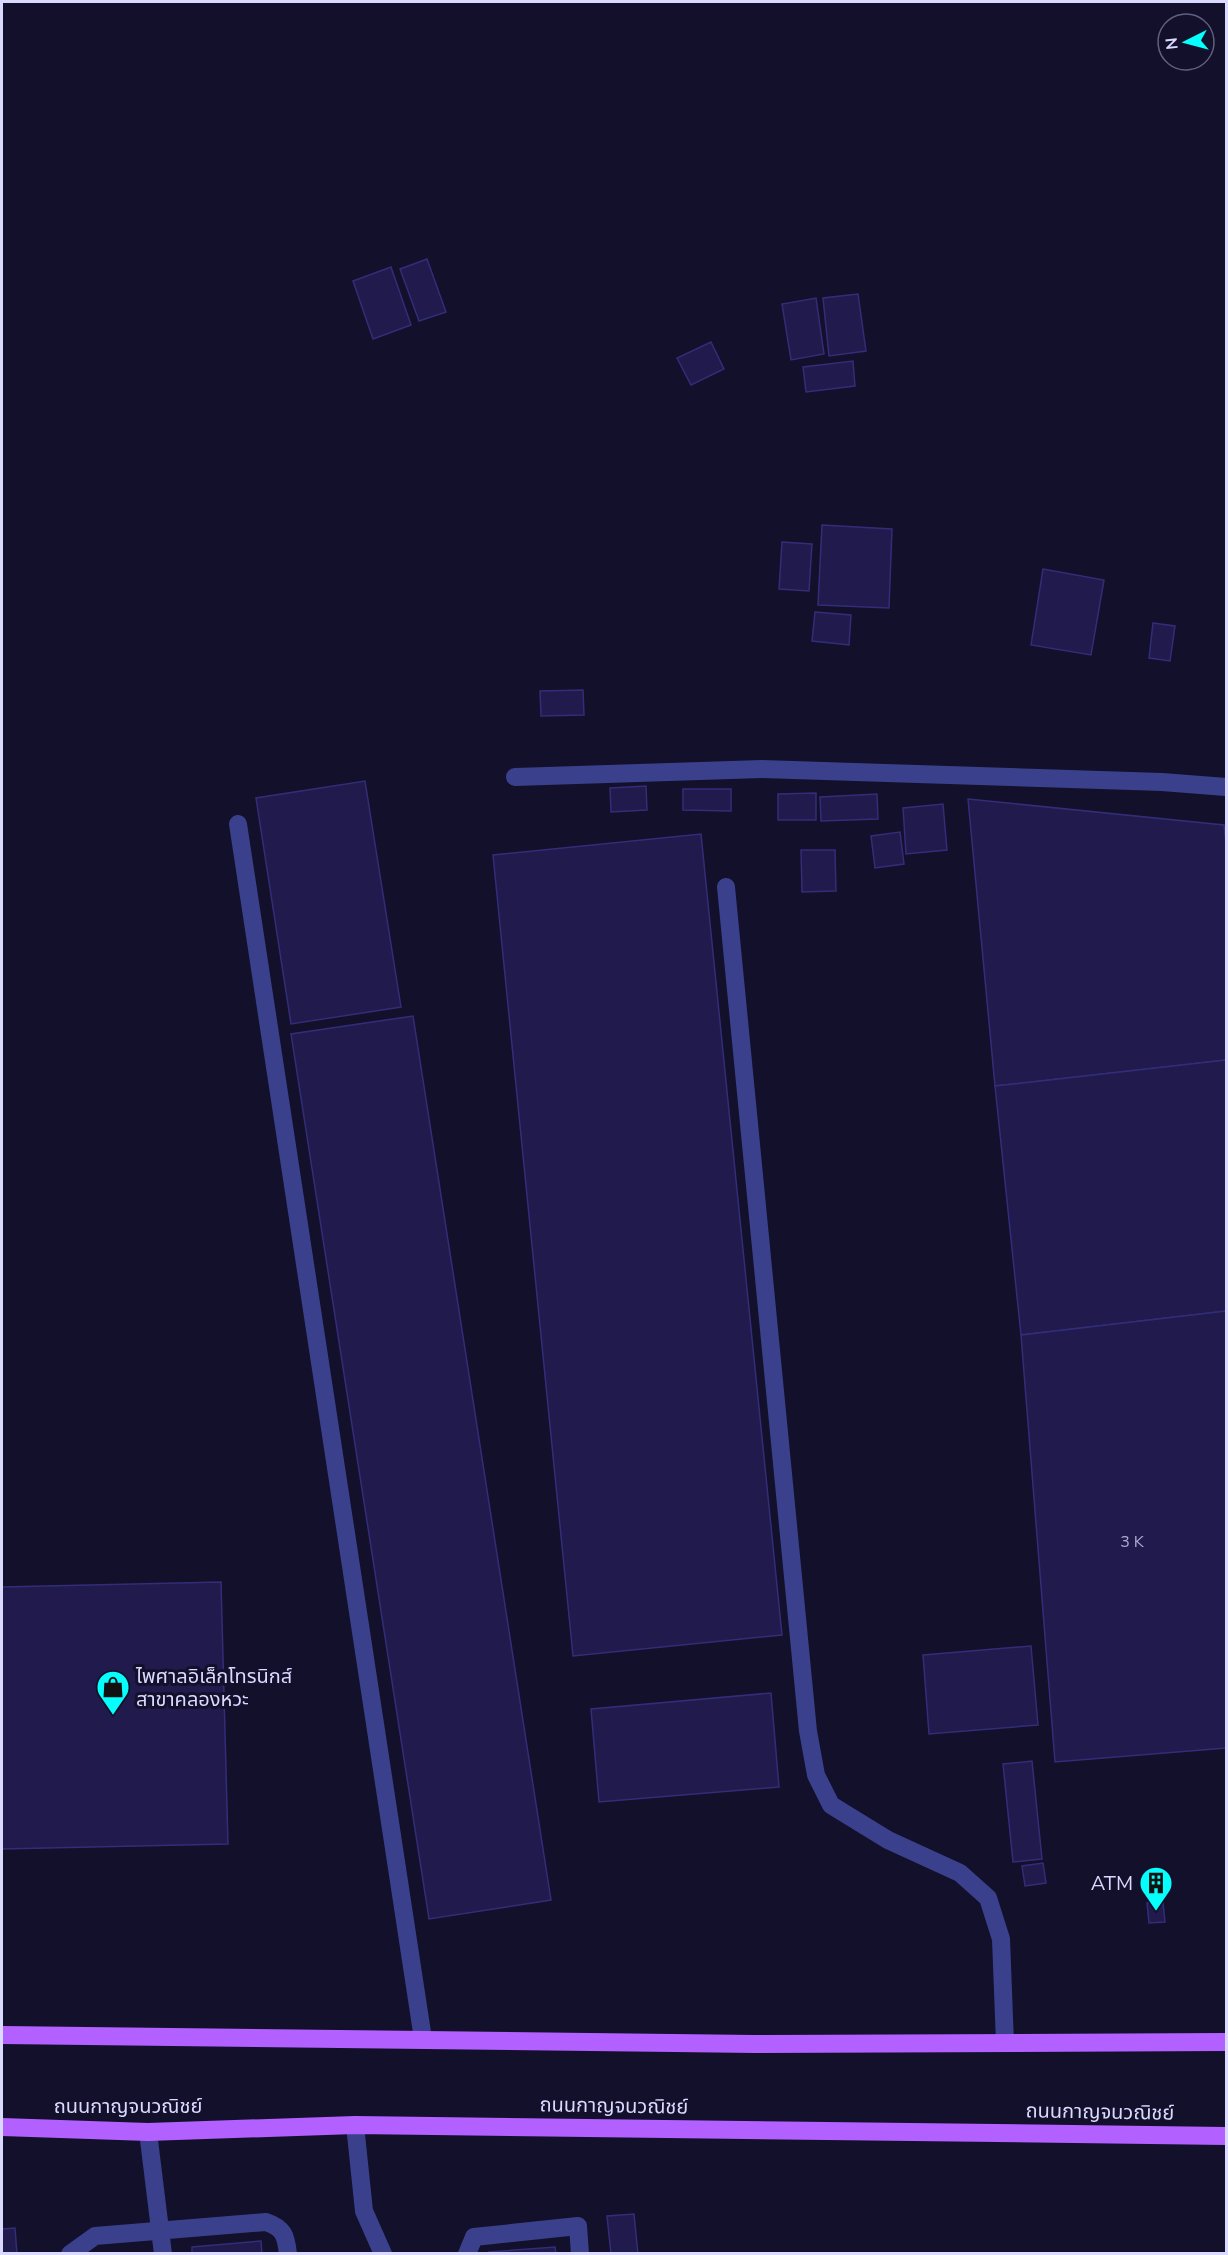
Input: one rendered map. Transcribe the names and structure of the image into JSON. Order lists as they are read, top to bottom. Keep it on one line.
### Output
{"streets":{"main road":["ถนนกาญจนวณิชย์"]},"places":{"shop":["ไพศาลอิเล็กโทรนิกส์ สาขาคลองหวะ"],"building":["ATM"]},"house_numbers":["3 K"],"north":"left"}
